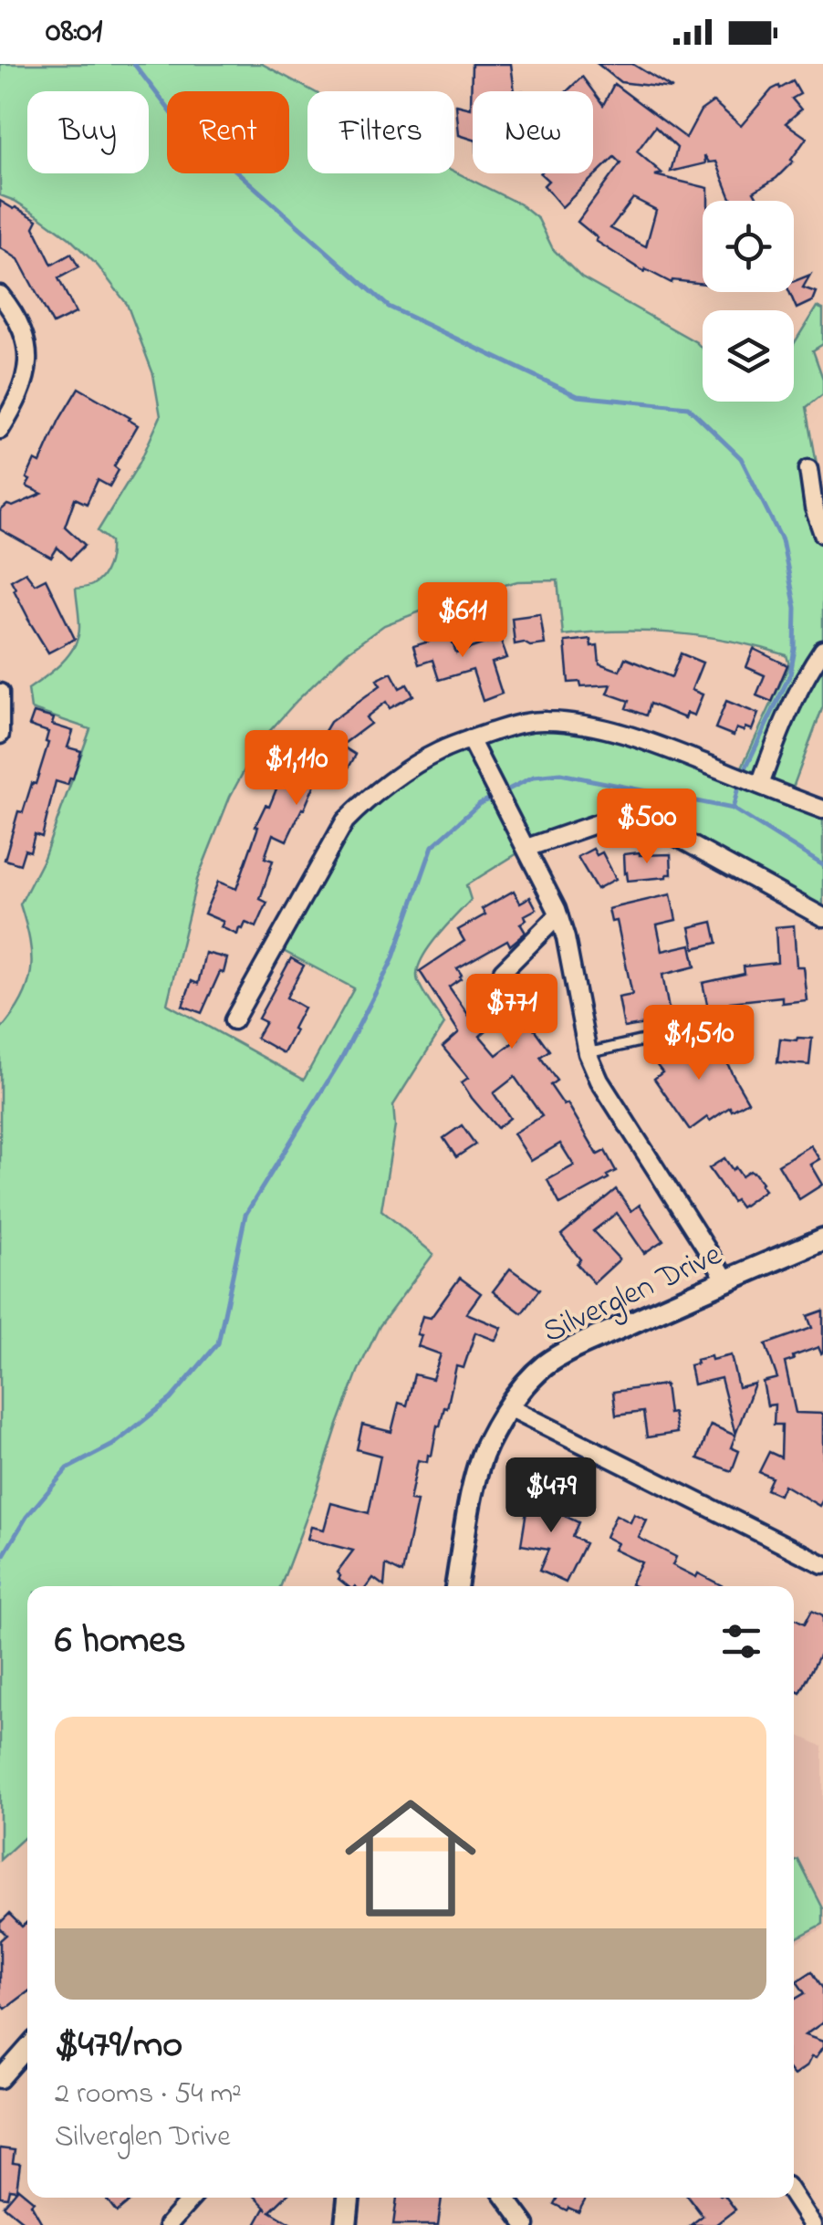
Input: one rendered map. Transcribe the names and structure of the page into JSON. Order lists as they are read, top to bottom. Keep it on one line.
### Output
{"streets":{"street":["Silverglen Drive"]},"page":{"status":"08:01","chip":["Buy","Rent","Filters","New"],"price":["$611","$1,110","$500","$771","$1,510","$479"],"heading":"6 homes","list":[{"name":"$479/mo","note":"2 rooms · 54 m² · Silverglen Drive"}]}}
